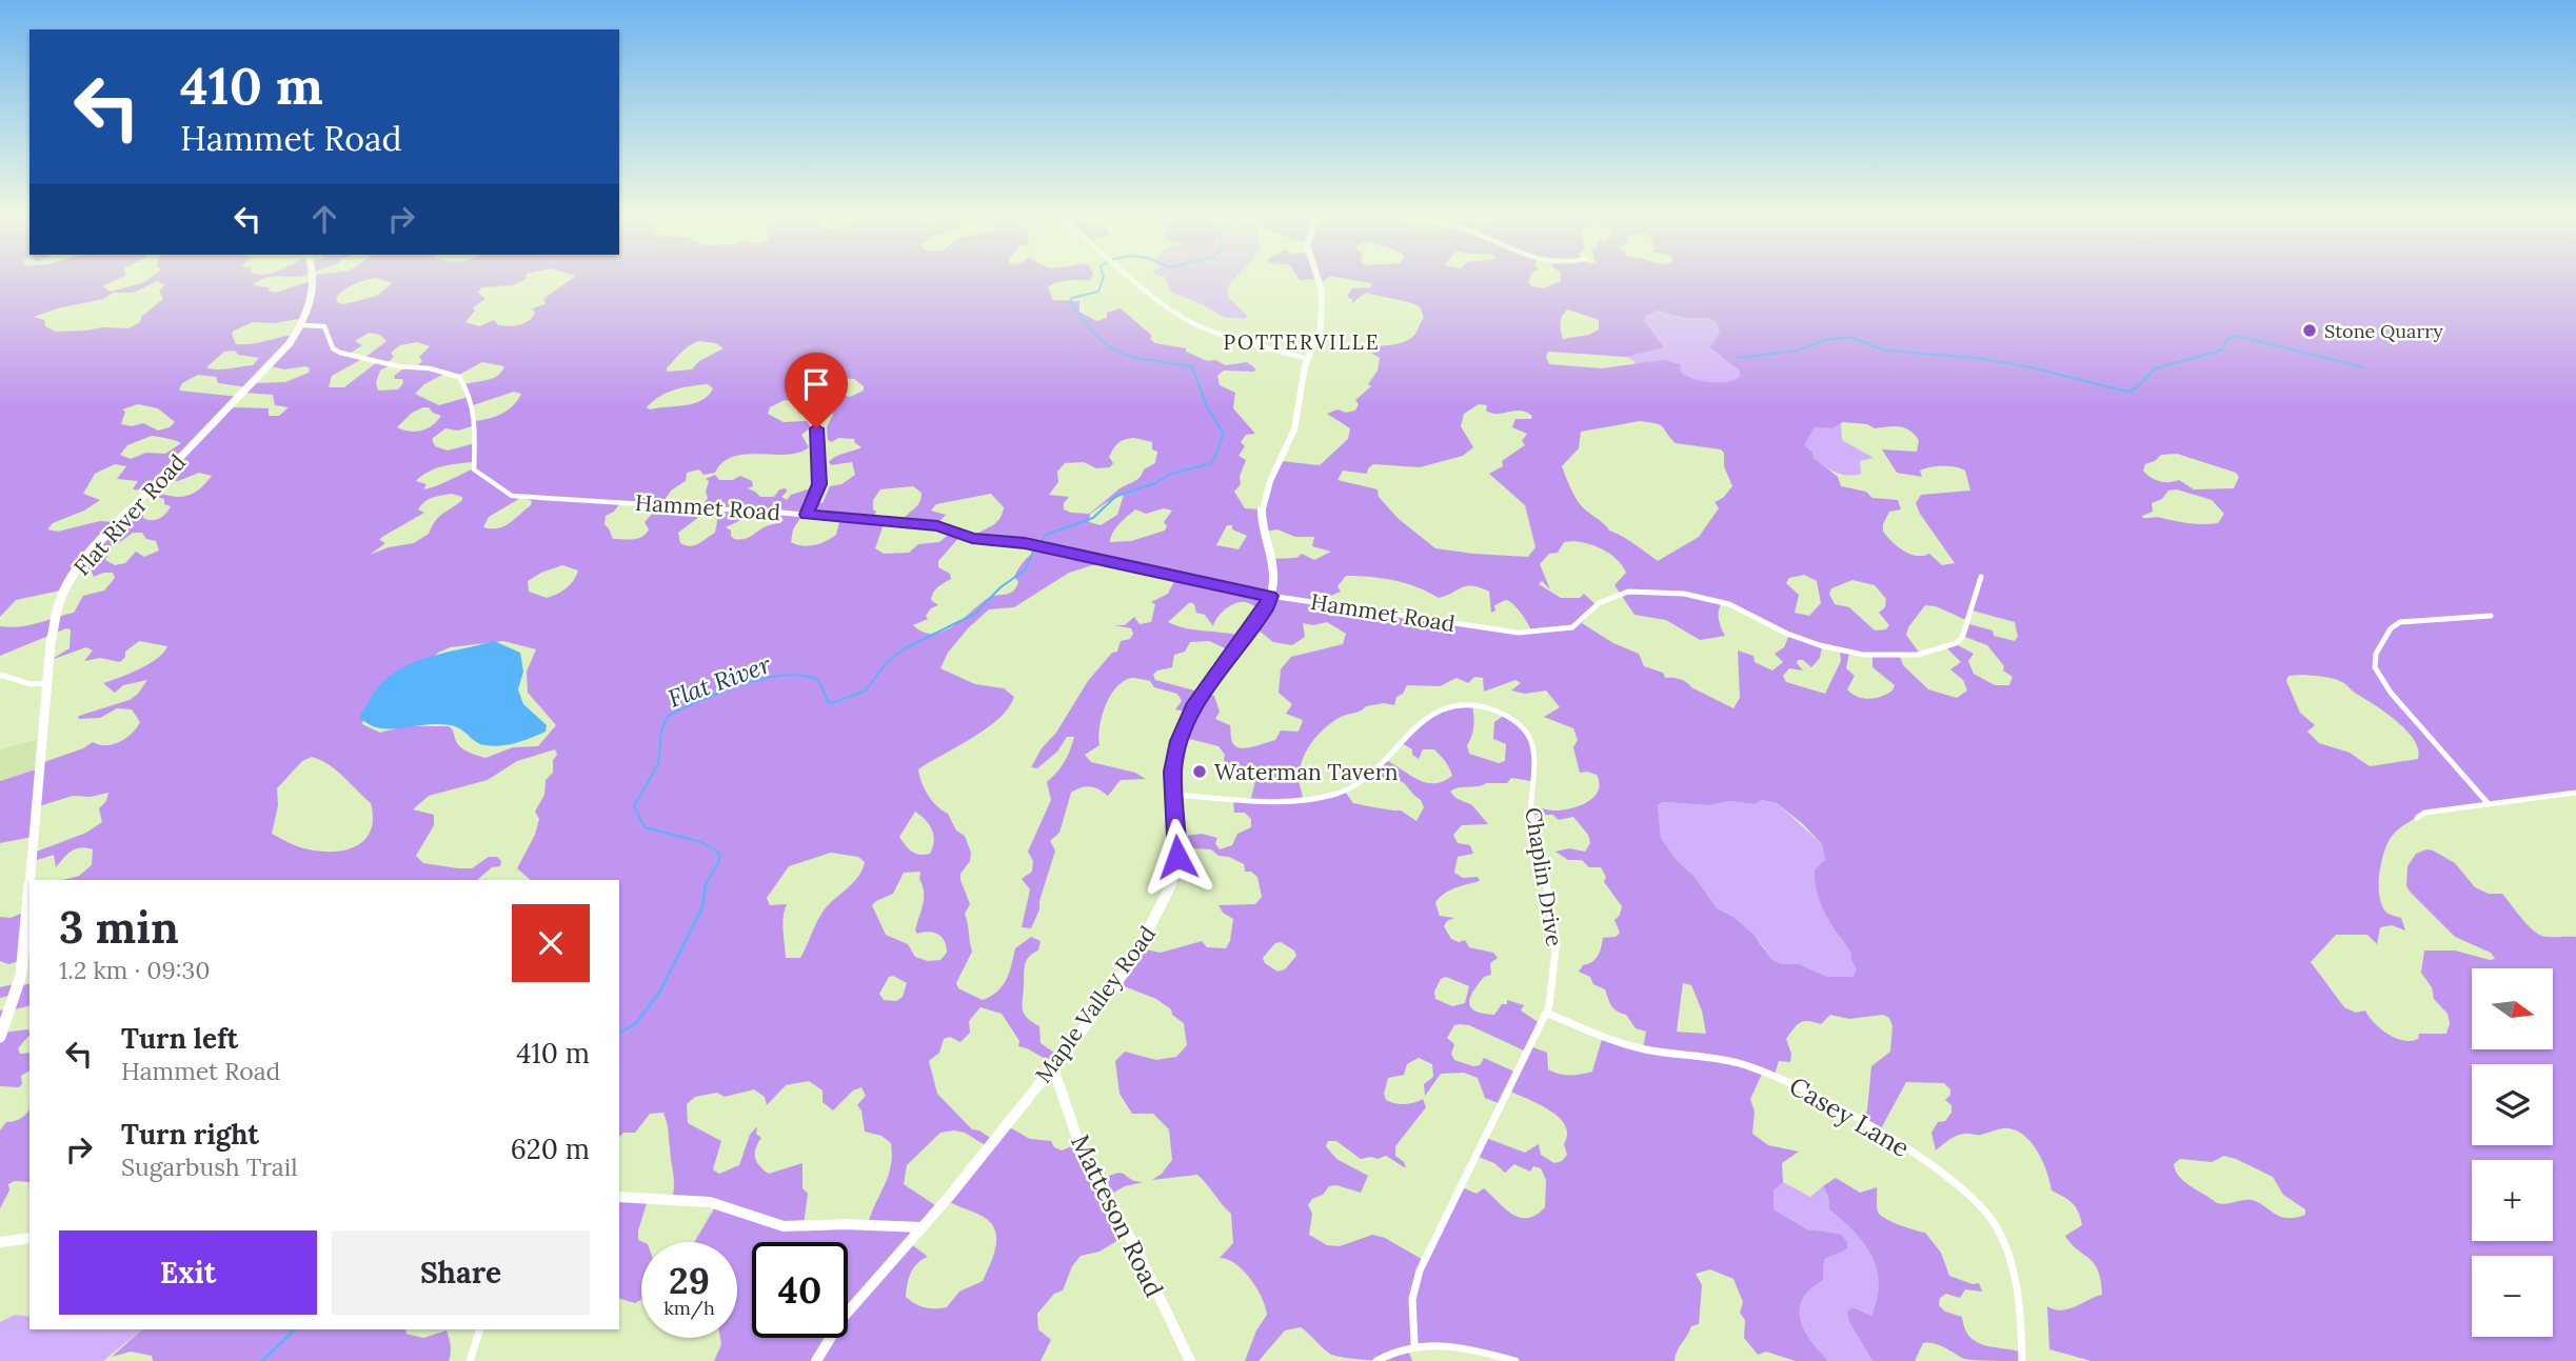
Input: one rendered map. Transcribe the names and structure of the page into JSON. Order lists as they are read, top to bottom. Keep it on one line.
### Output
{"streets":{"main road":["Flat River Road"],"street":["Hammet Road","Chaplin Drive","Maple Valley Road","Casey Lane","Matteson Road"]},"crossings":[["Hammet Road","Flat River Road"],["Hammet Road","Maple Valley Road"],["Chaplin Drive","Maple Valley Road"],["Chaplin Drive","Casey Lane"],["Maple Valley Road","Matteson Road"]],"districts":["POTTERVILLE"],"water":["Flat River"],"places":["Stone Quarry","Waterman Tavern"],"north":"right","page":{"turn":["410 m","Hammet Road"],"heading":["3 min","1.2 km · 09:30"],"map_buttons":["+","−"],"list":[{"name":"Turn left","note":"Hammet Road","value":"410 m"},{"name":"Turn right","note":"Sugarbush Trail","value":"620 m"}],"buttons":["Exit","Share"],"speed":"29 km/h","limit":"40"}}
